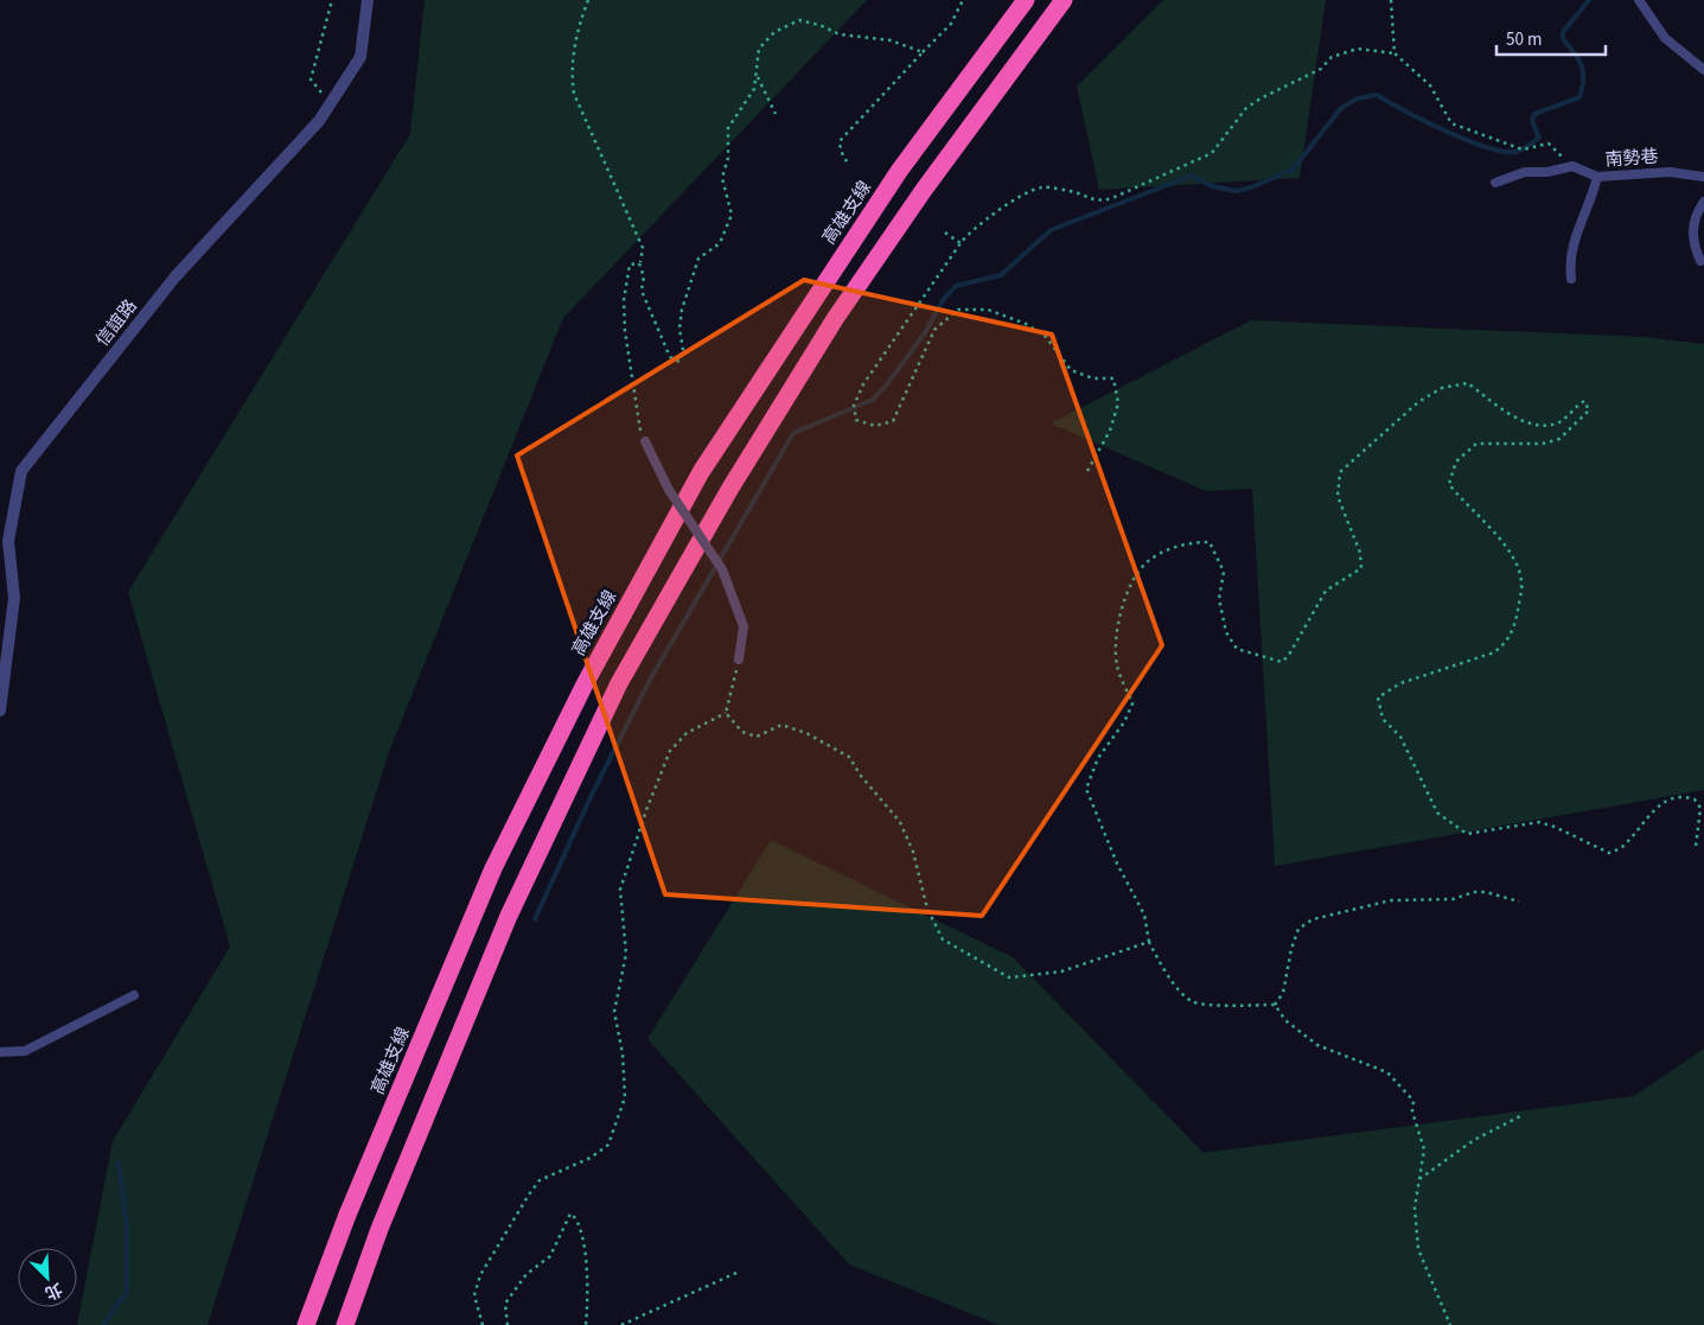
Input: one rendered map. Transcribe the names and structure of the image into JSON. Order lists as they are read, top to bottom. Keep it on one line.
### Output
{"streets":{"highway":["高雄支線"],"street":["信誼路"],"lane":["南勢巷"]},"scale_bar":"50 m","north":"bottom right"}
